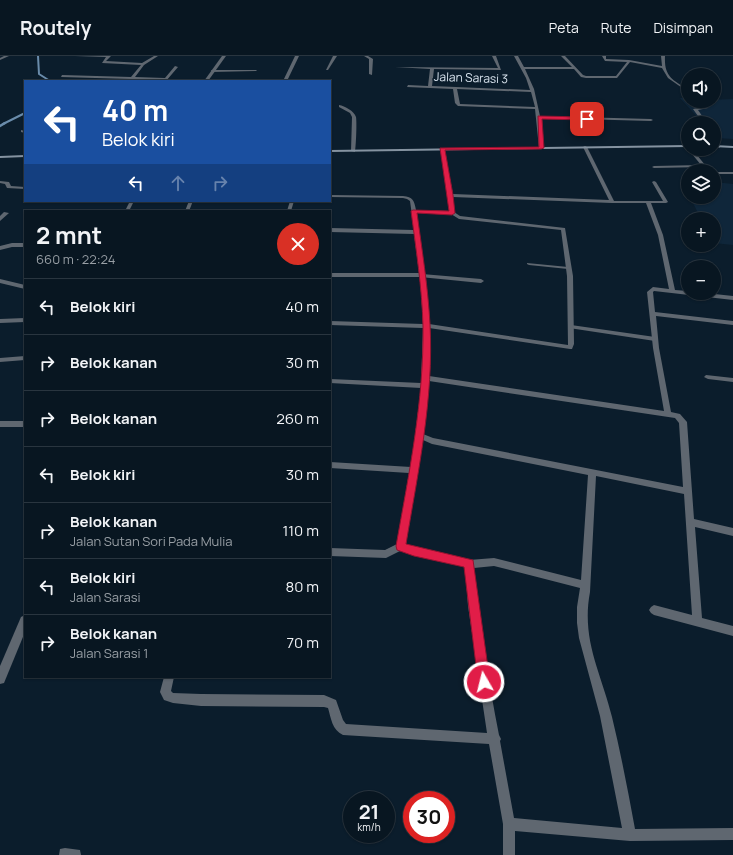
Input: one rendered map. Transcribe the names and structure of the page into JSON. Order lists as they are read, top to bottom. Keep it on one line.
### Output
{"streets":{"street":["Jalan Sarasi 3"]},"page":{"header":"Routely","nav":["Peta","Rute","Disimpan"],"map_buttons":["+","−"],"turn":["40 m","Belok kiri"],"heading":["2 mnt","660 m · 22:24"],"list":[{"name":"Belok kiri","value":"40 m"},{"name":"Belok kanan","value":"30 m"},{"name":"Belok kanan","value":"260 m"},{"name":"Belok kiri","value":"30 m"},{"name":"Belok kanan","note":"Jalan Sutan Sori Pada Mulia","value":"110 m"},{"name":"Belok kiri","note":"Jalan Sarasi","value":"80 m"},{"name":"Belok kanan","note":"Jalan Sarasi 1","value":"70 m"}],"speed":"21 km/h","limit":"30"}}
